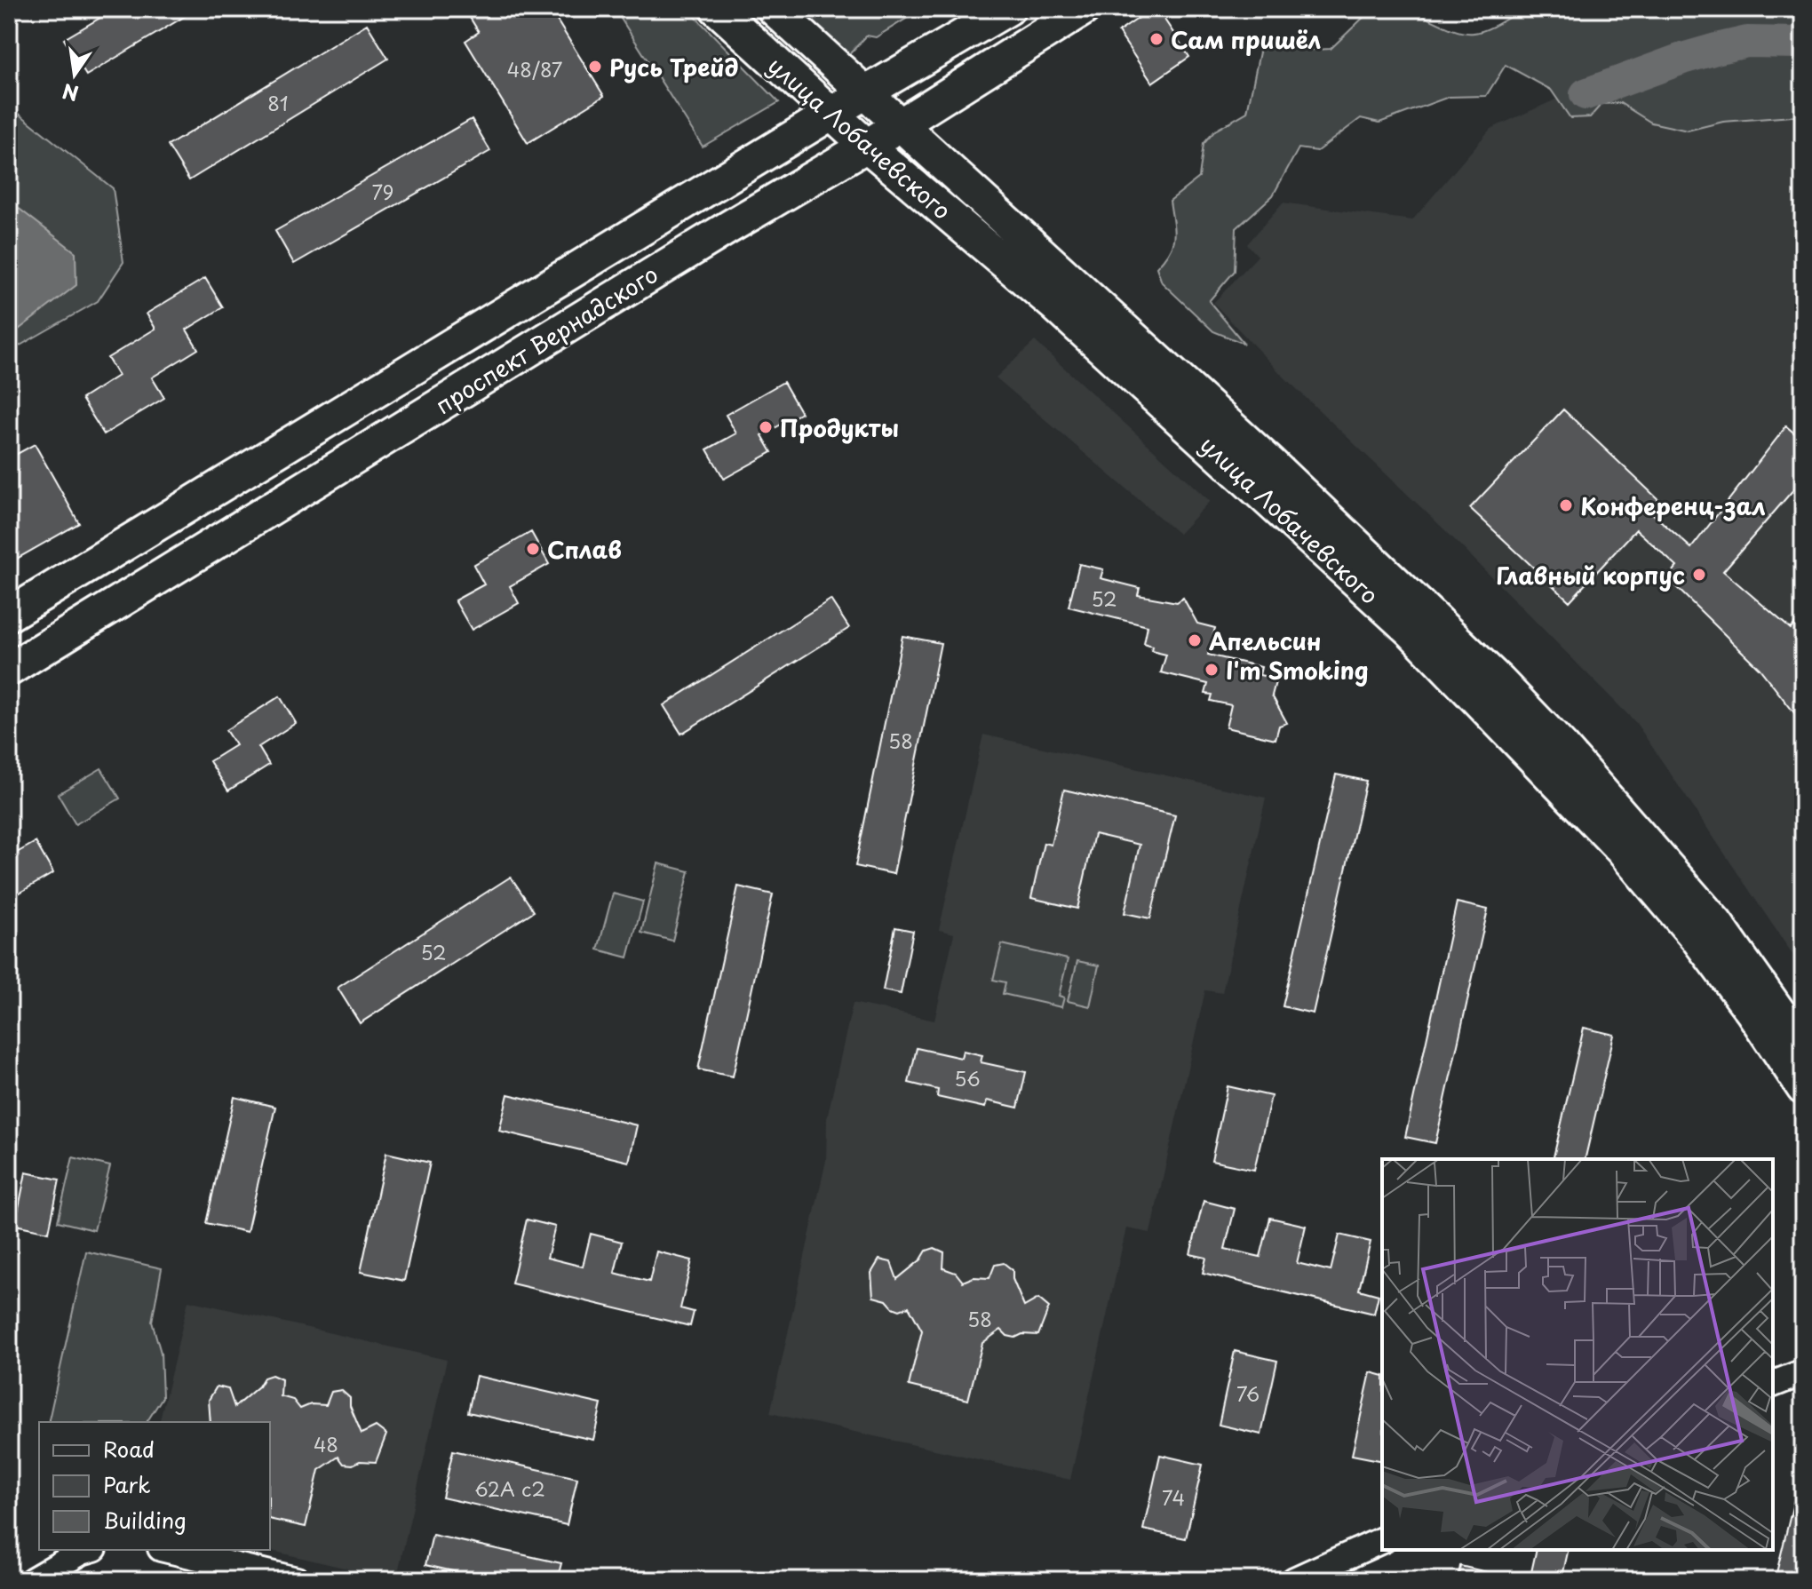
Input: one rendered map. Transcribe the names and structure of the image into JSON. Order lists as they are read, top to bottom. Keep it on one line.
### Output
{"streets":{"main road":["улица Лобачевского","проспект Вернадского"]},"crossings":[["улица Лобачевского","проспект Вернадского"]],"places":["Сам пришёл","Русь Трейд","Продукты","Конференц-зал","Сплав","Главный корпус","Апельсин","I'm Smoking"],"house_numbers":["48/87","81","79","52","58","52","56","58","76","48","62А с2","74"],"legend":["Road","Park","Building"],"north":"bottom"}
